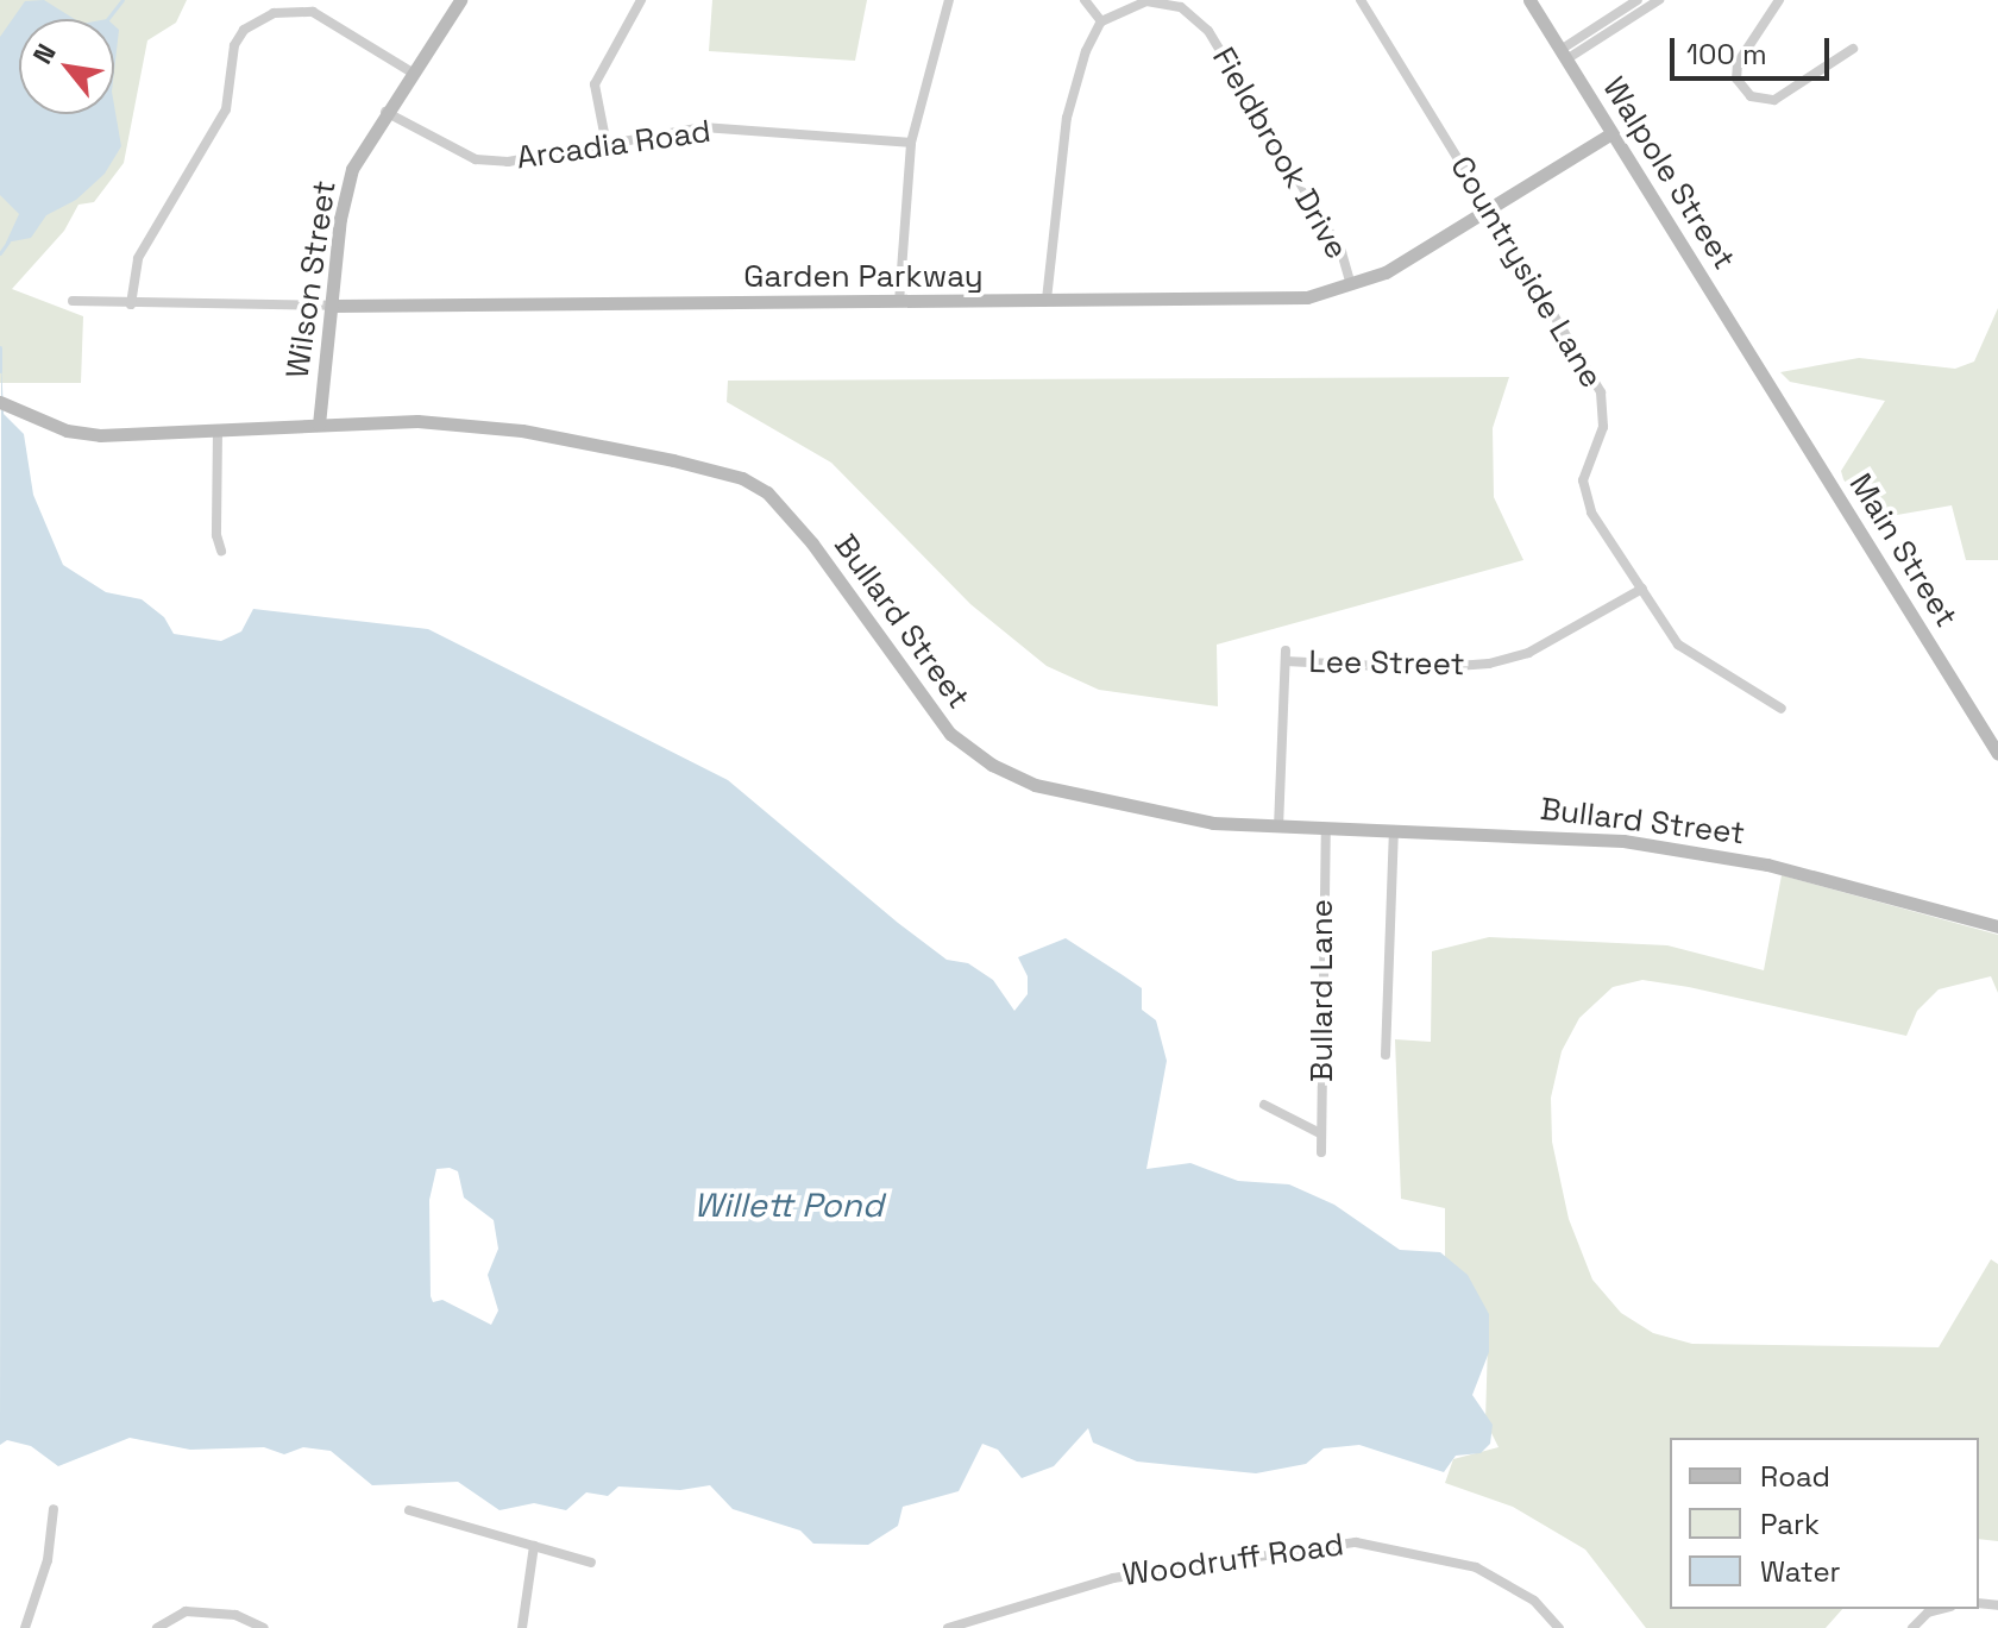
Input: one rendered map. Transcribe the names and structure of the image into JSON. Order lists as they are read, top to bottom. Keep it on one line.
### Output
{"streets":{"main road":["Walpole Street","Garden Parkway","Wilson Street","Main Street","Bullard Street"],"street":["Arcadia Road","Fieldbrook Drive","Countryside Lane","Lee Street","Bullard Lane","Woodruff Road"]},"crossings":[["Arcadia Road","Wilson Street"],["Fieldbrook Drive","Garden Parkway"],["Walpole Street","Garden Parkway"],["Walpole Street","Main Street"],["Countryside Lane","Garden Parkway"],["Countryside Lane","Lee Street"],["Garden Parkway","Wilson Street"],["Wilson Street","Bullard Street"],["Bullard Street","Lee Street"],["Bullard Street","Bullard Lane"]],"water":["Willett Pond"],"legend":["Road","Park","Water"],"scale_bar":"100 m","north":"top left"}
